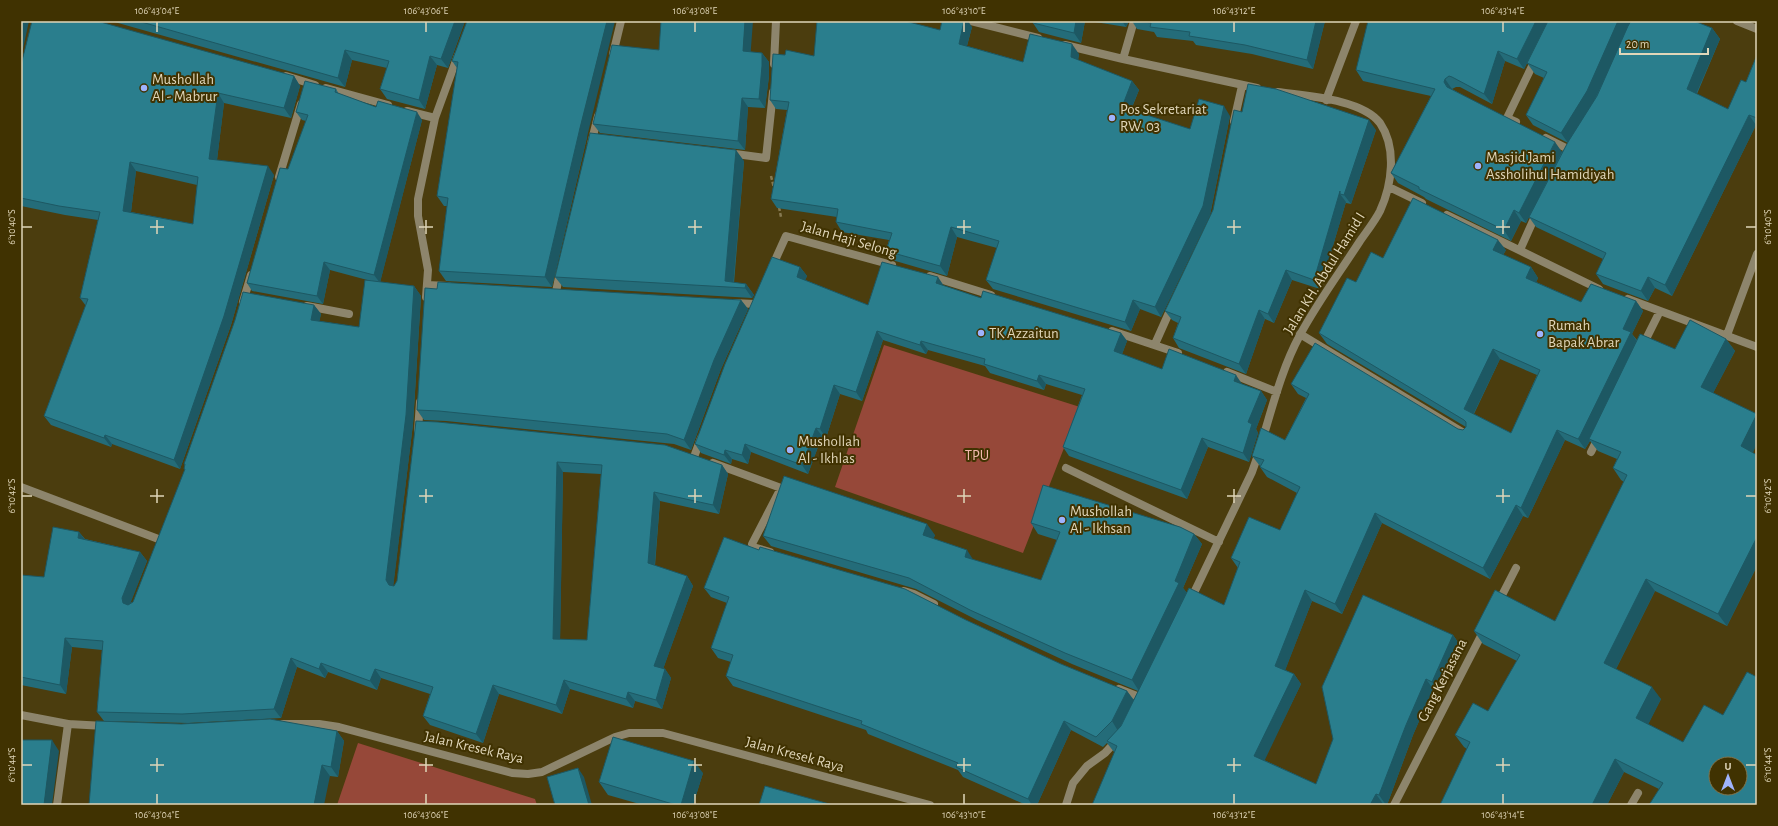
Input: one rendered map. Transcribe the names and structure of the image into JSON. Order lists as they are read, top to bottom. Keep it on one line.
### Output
{"streets":{"street":["Jalan Haji Selong","Jalan KH. Abdul Hamid I","Gang Kerjasana","Jalan Kresek Raya"]},"parks":["TPU"],"places":["Mushollah Al - Mabrur","Pos Sekretariat RW. 03","Masjid Jami Assholihul Hamidiyah","TK Azzaitun","Rumah Bapak Abrar","Mushollah Al - Ikhlas","Mushollah Al - Ikhsan"],"scale_bar":"20 m","north":"top","coordinates":["106°43'04\"E","106°43'06\"E","106°43'08\"E","106°43'10\"E","106°43'12\"E","106°43'14\"E","6°10'40\"S","6°10'42\"S","6°10'44\"S"]}
